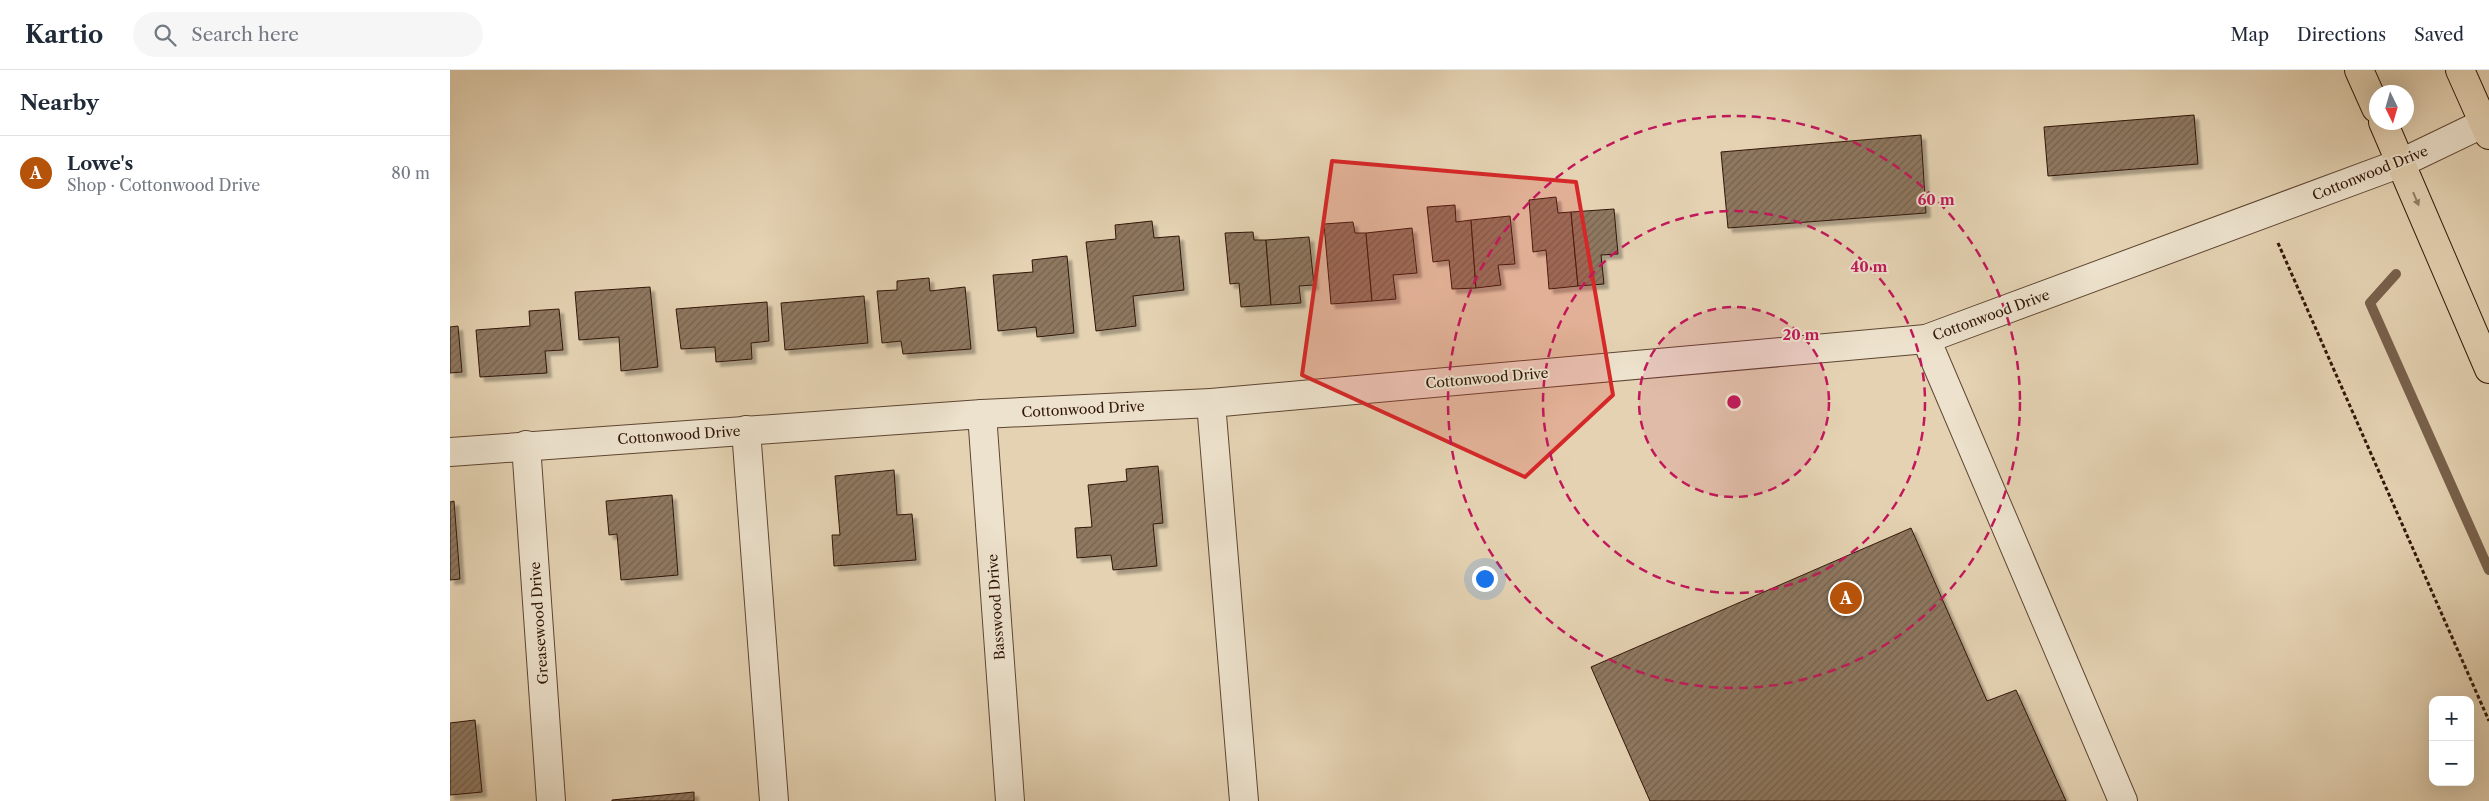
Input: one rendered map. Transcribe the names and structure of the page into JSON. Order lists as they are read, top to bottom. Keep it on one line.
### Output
{"streets":{"street":["Cottonwood Drive","Basswood Drive","Greasewood Drive"]},"crossings":[["Cottonwood Drive","Basswood Drive"],["Cottonwood Drive","Greasewood Drive"]],"north":"bottom","page":{"header":"Kartio","search":"Search here","nav":["Map","Directions","Saved"],"heading":"Nearby","list":[{"mark":"A","name":"Lowe's","note":"Shop · Cottonwood Drive","value":"80 m"}],"pins":"A","map_buttons":["+","−"]},"rings":["60 m","40 m","20 m"]}
